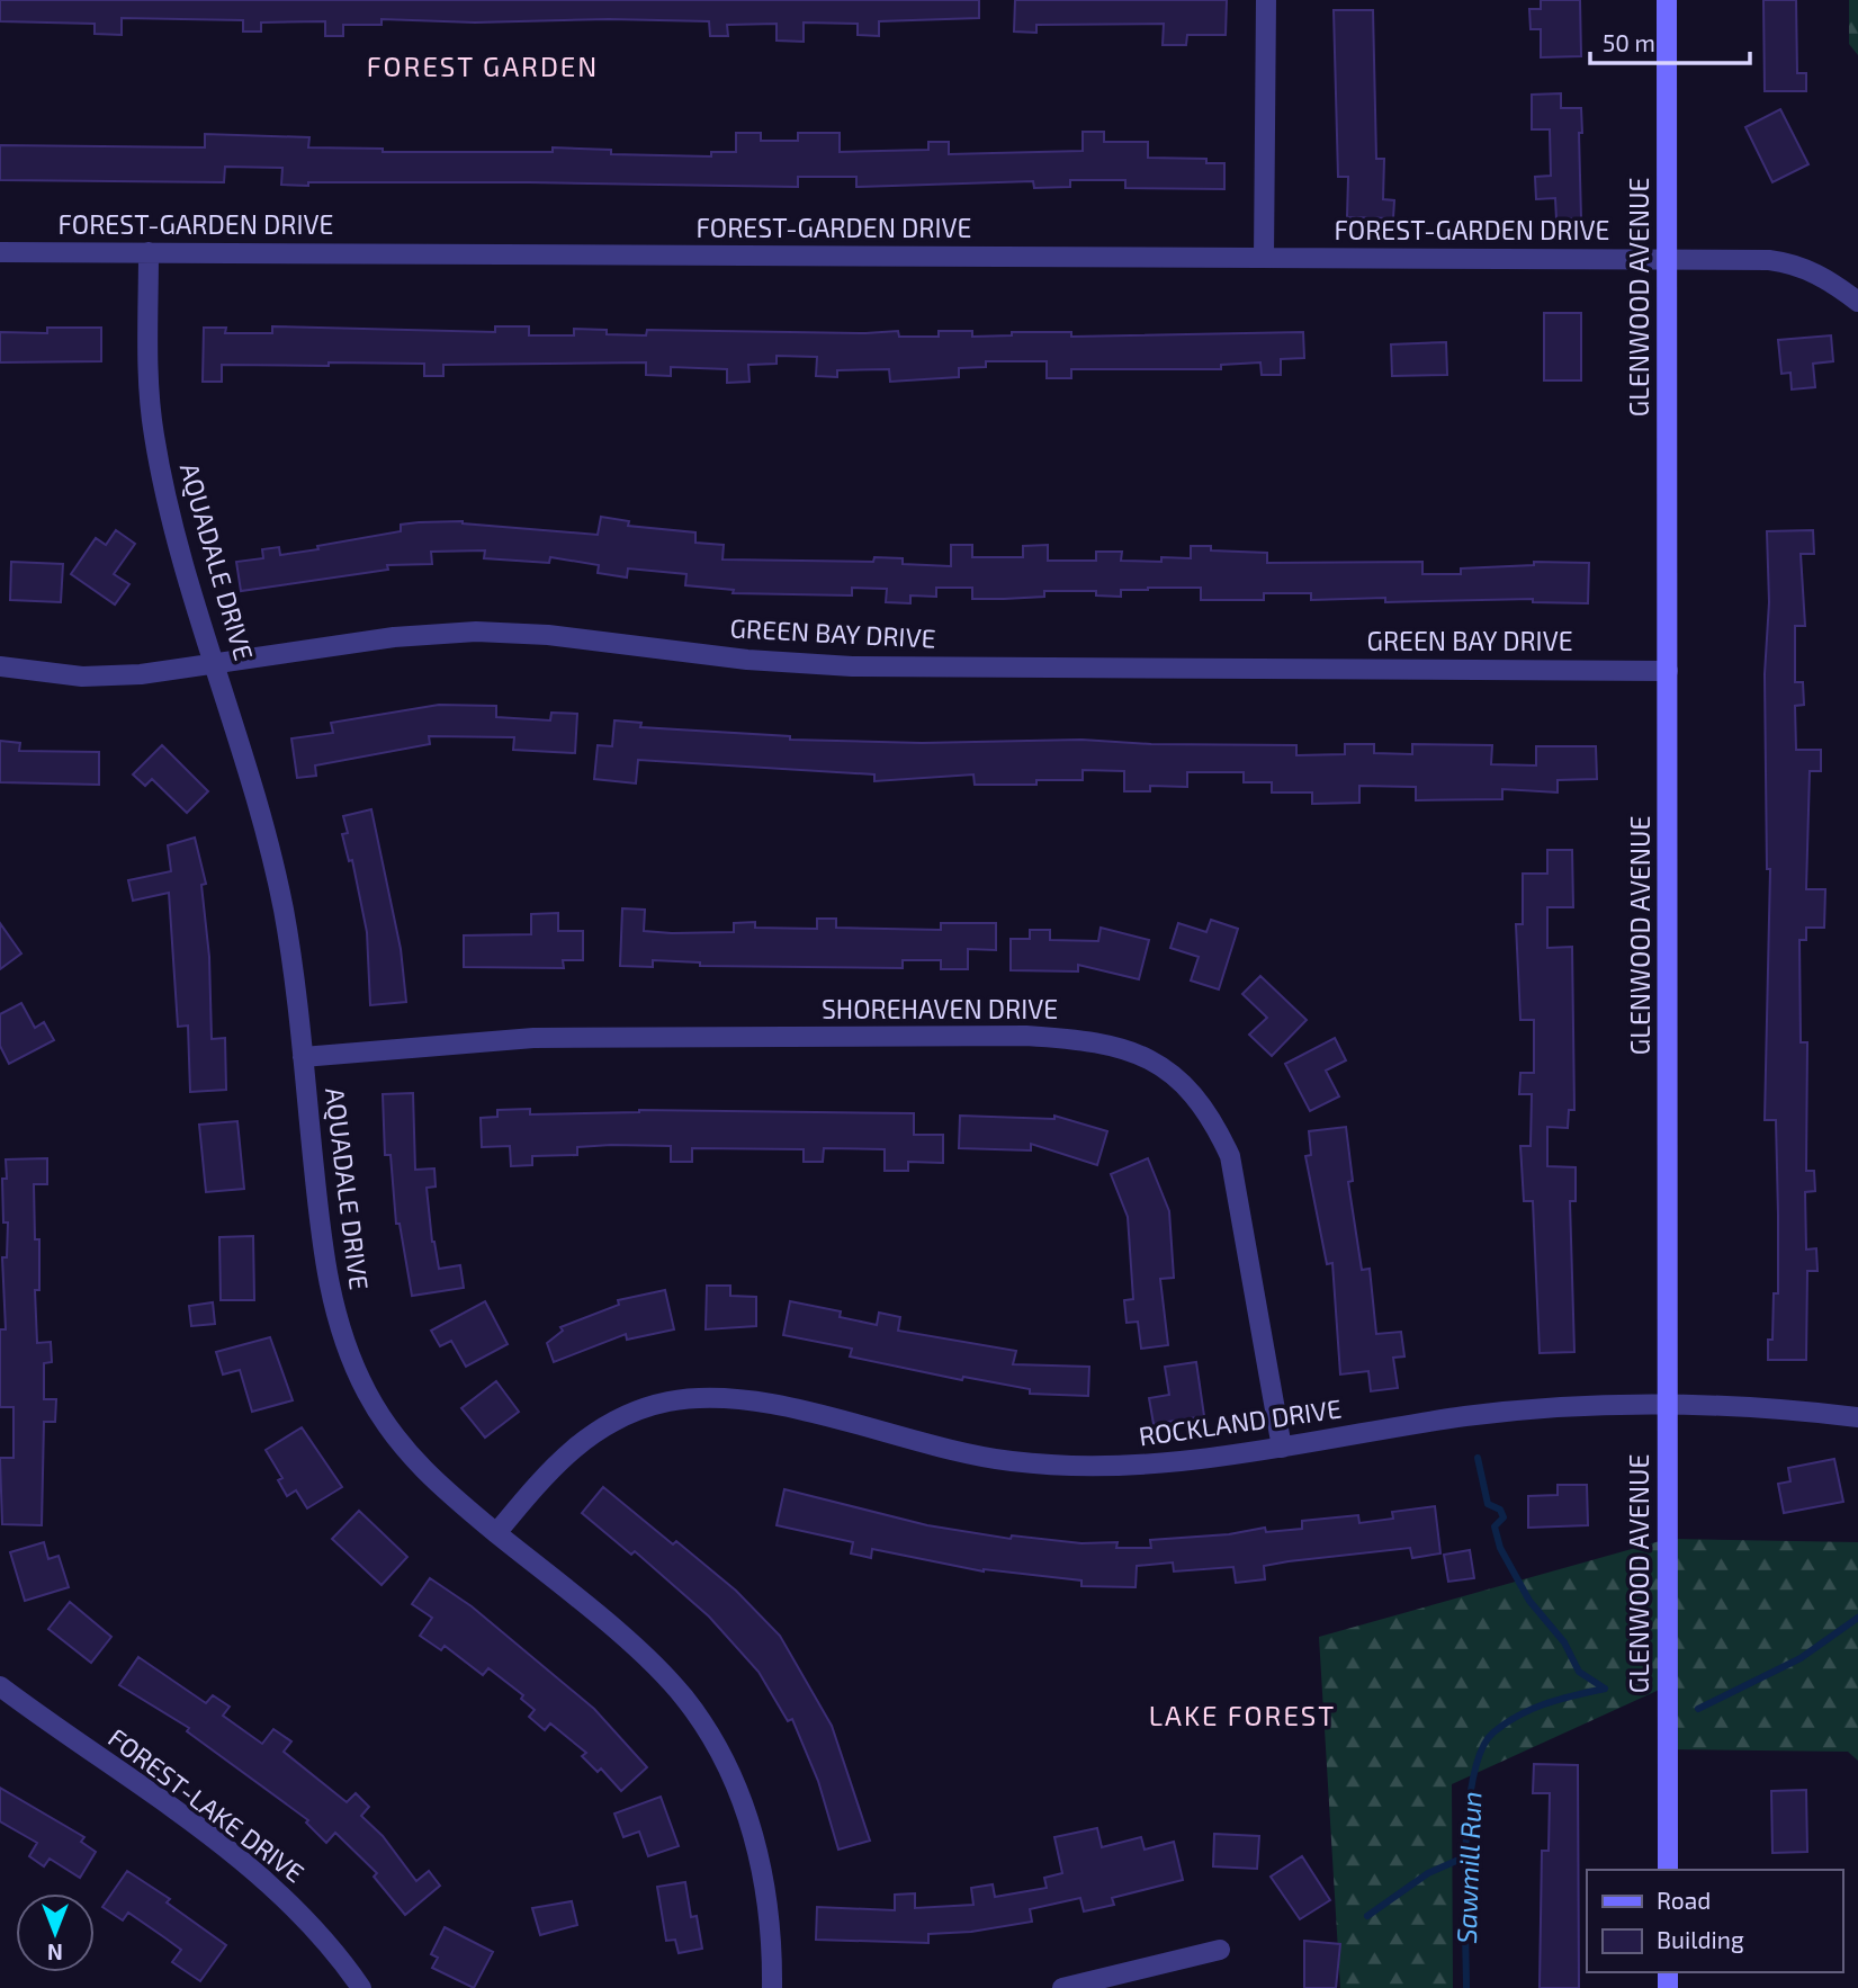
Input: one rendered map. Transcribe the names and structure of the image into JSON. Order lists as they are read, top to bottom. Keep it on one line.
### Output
{"streets":{"street":["FOREST-GARDEN DRIVE","GLENWOOD AVENUE","AQUADALE DRIVE","GREEN BAY DRIVE","SHOREHAVEN DRIVE","ROCKLAND DRIVE","FOREST-LAKE DRIVE"]},"crossings":[["FOREST-GARDEN DRIVE","GLENWOOD AVENUE"],["FOREST-GARDEN DRIVE","AQUADALE DRIVE"],["GLENWOOD AVENUE","GREEN BAY DRIVE"],["GLENWOOD AVENUE","ROCKLAND DRIVE"],["AQUADALE DRIVE","GREEN BAY DRIVE"],["AQUADALE DRIVE","SHOREHAVEN DRIVE"],["AQUADALE DRIVE","ROCKLAND DRIVE"],["SHOREHAVEN DRIVE","ROCKLAND DRIVE"]],"districts":["FOREST GARDEN","LAKE FOREST"],"water":["Sawmill Run"],"legend":["Road","Building"],"scale_bar":"50 m","north":"bottom"}
